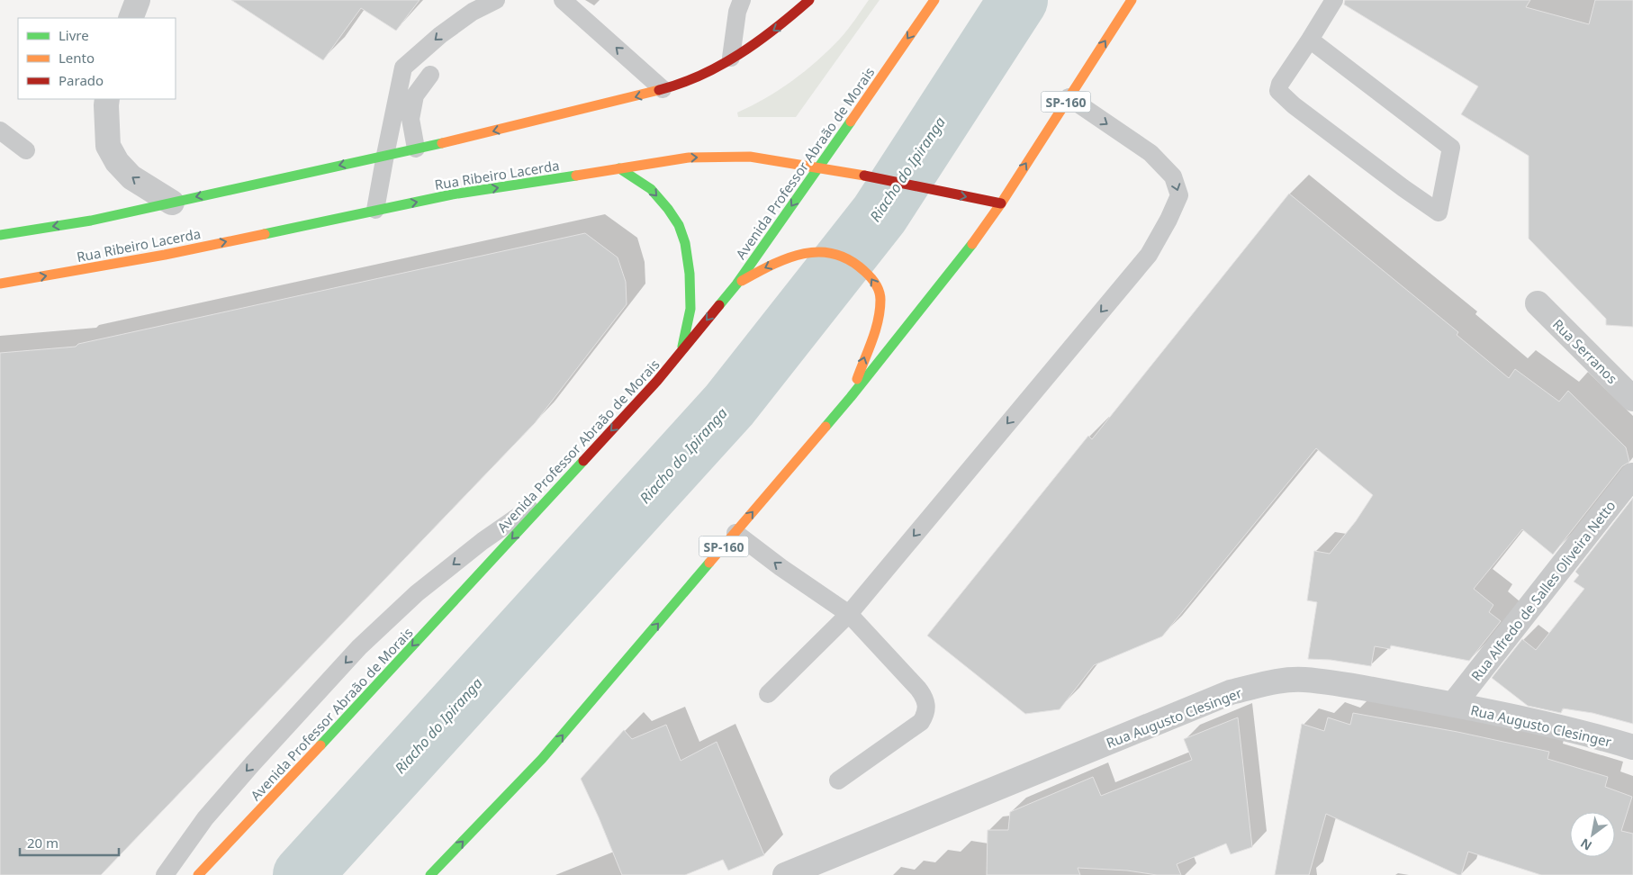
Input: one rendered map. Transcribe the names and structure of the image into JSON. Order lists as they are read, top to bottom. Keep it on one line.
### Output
{"streets":{"main road":["SP-160","Avenida Professor Abraão de Morais","Rua Ribeiro Lacerda"],"street":["Rua Serranos","Rua Alfredo de Salles Oliveira Netto","Rua Augusto Clesinger"]},"crossings":[["SP-160","Rua Ribeiro Lacerda"],["Avenida Professor Abraão de Morais","Rua Ribeiro Lacerda"],["Rua Alfredo de Salles Oliveira Netto","Rua Augusto Clesinger"]],"one_way":["Avenida Professor Abraão de Morais"],"water":["Riacho do Ipiranga"],"legend":["Livre","Lento","Parado"],"scale_bar":"20 m","north":"bottom left"}
